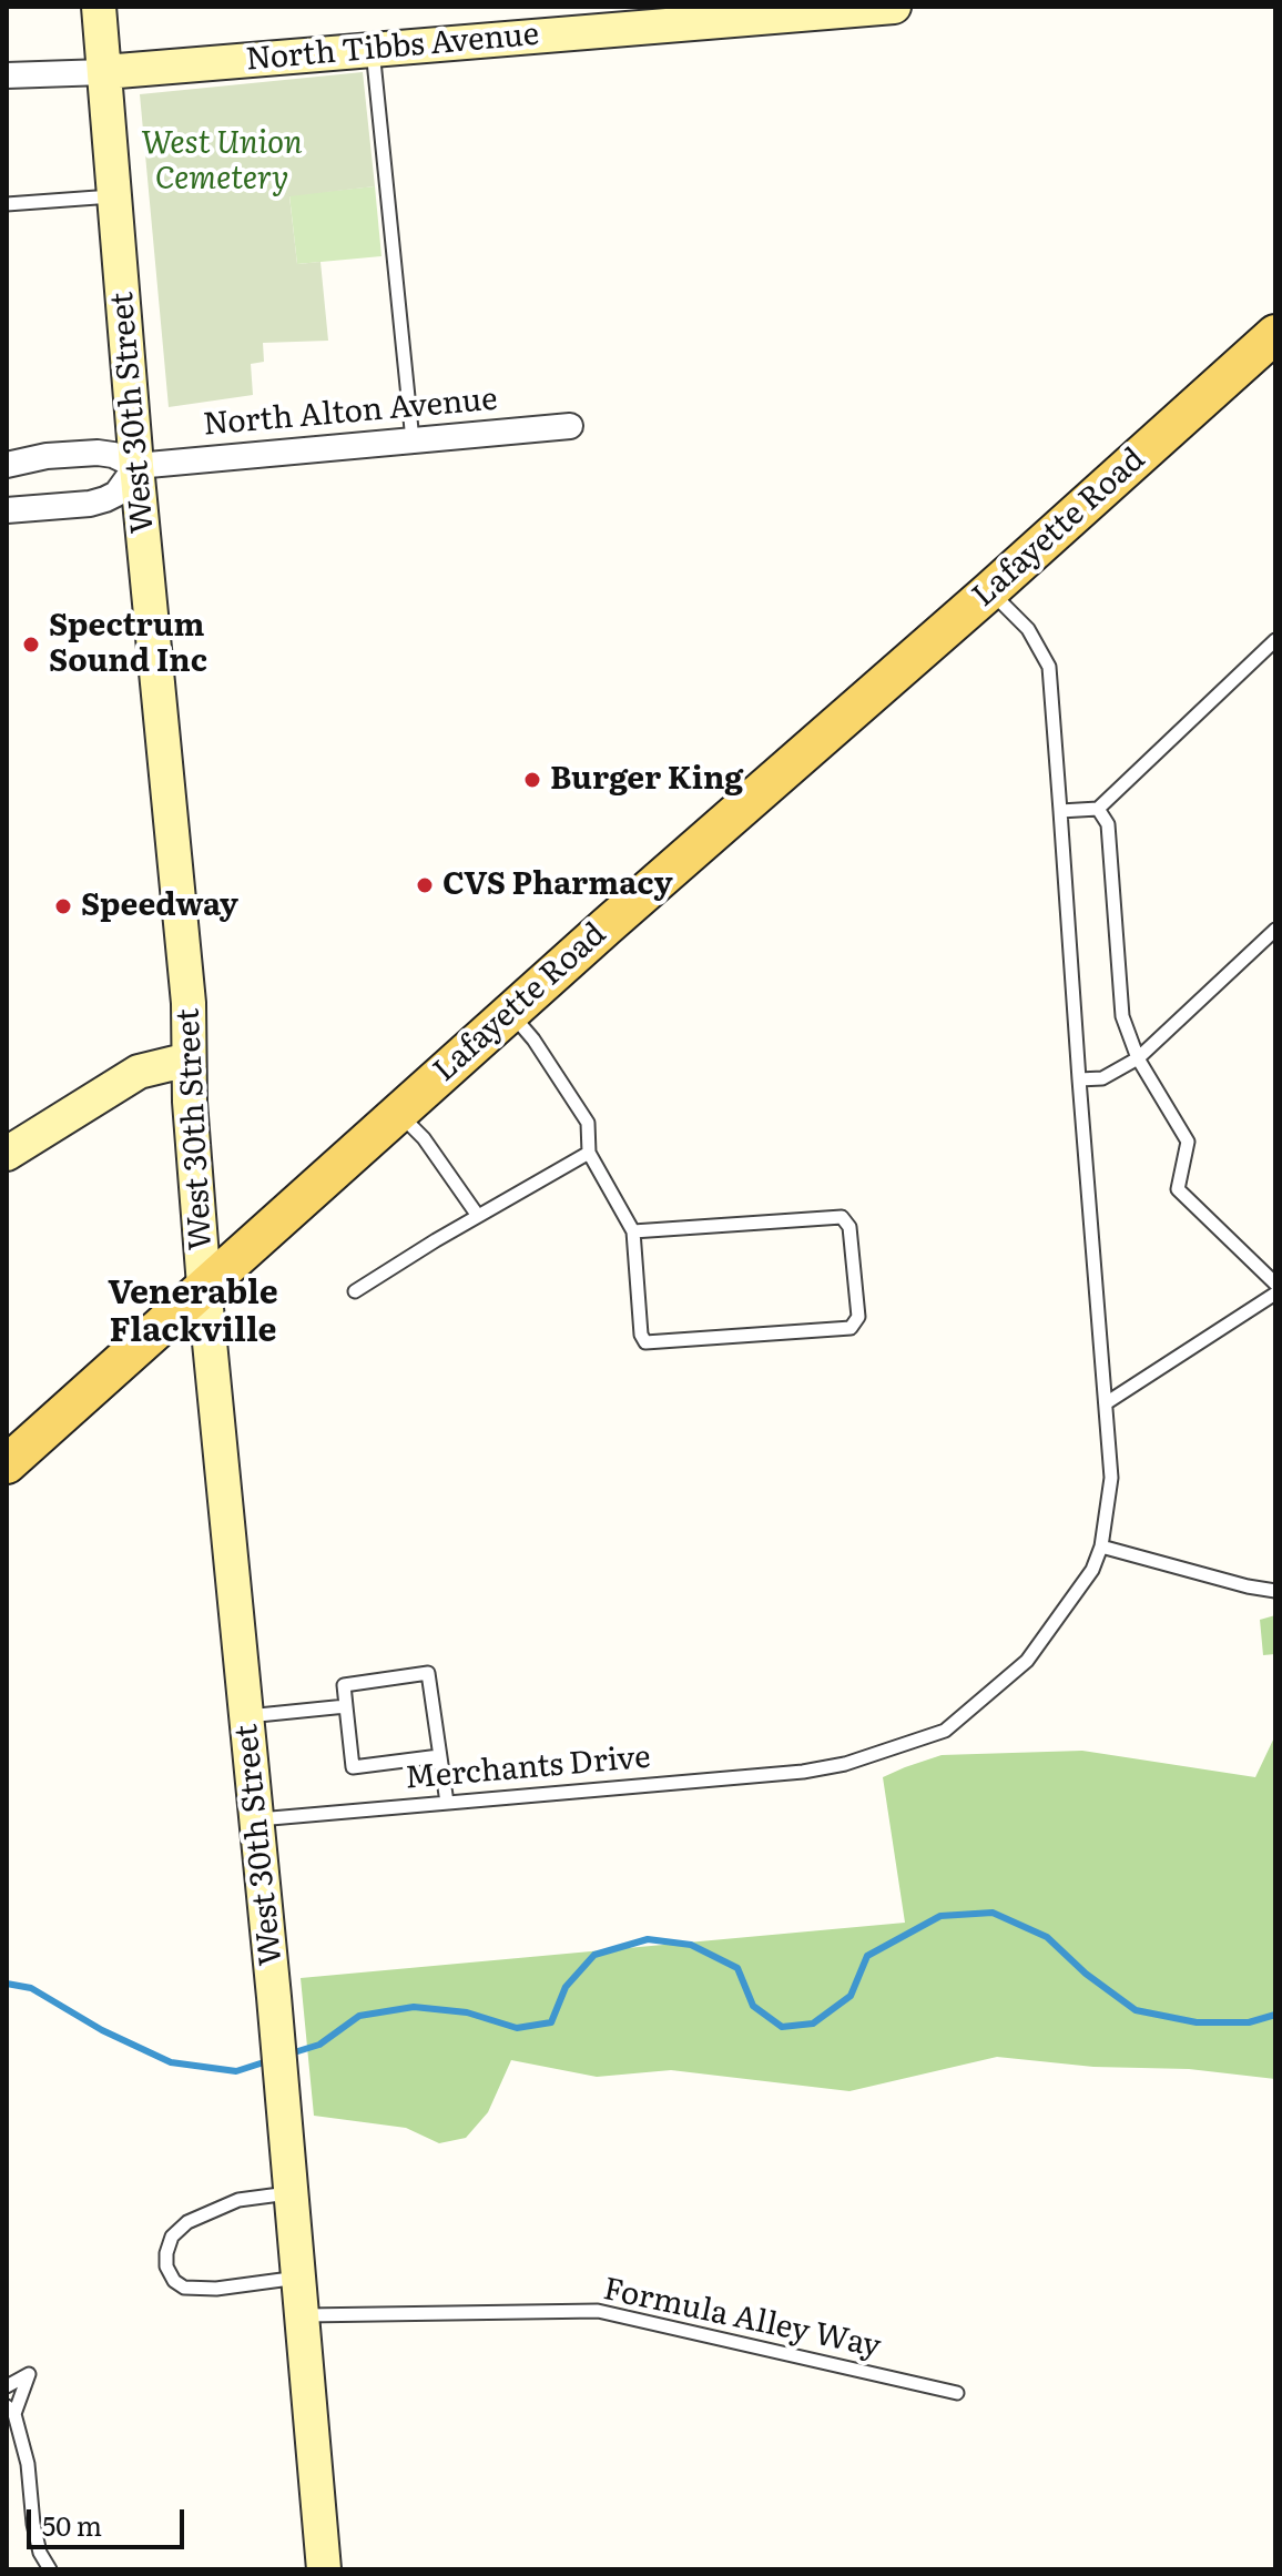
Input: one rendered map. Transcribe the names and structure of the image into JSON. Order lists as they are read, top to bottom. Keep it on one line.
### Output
{"streets":{"main road":["North Tibbs Avenue","West 30th Street","Lafayette Road"],"street":["North Alton Avenue"],"lane":["Merchants Drive","Formula Alley Way"]},"crossings":[["North Tibbs Avenue","West 30th Street"],["West 30th Street","North Alton Avenue"],["West 30th Street","Lafayette Road"],["West 30th Street","Merchants Drive"],["West 30th Street","Formula Alley Way"],["Lafayette Road","Merchants Drive"]],"districts":["Venerable Flackville"],"parks":["West Union Cemetery"],"places":["Spectrum Sound Inc","Burger King","CVS Pharmacy","Speedway"],"scale_bar":"50 m"}
